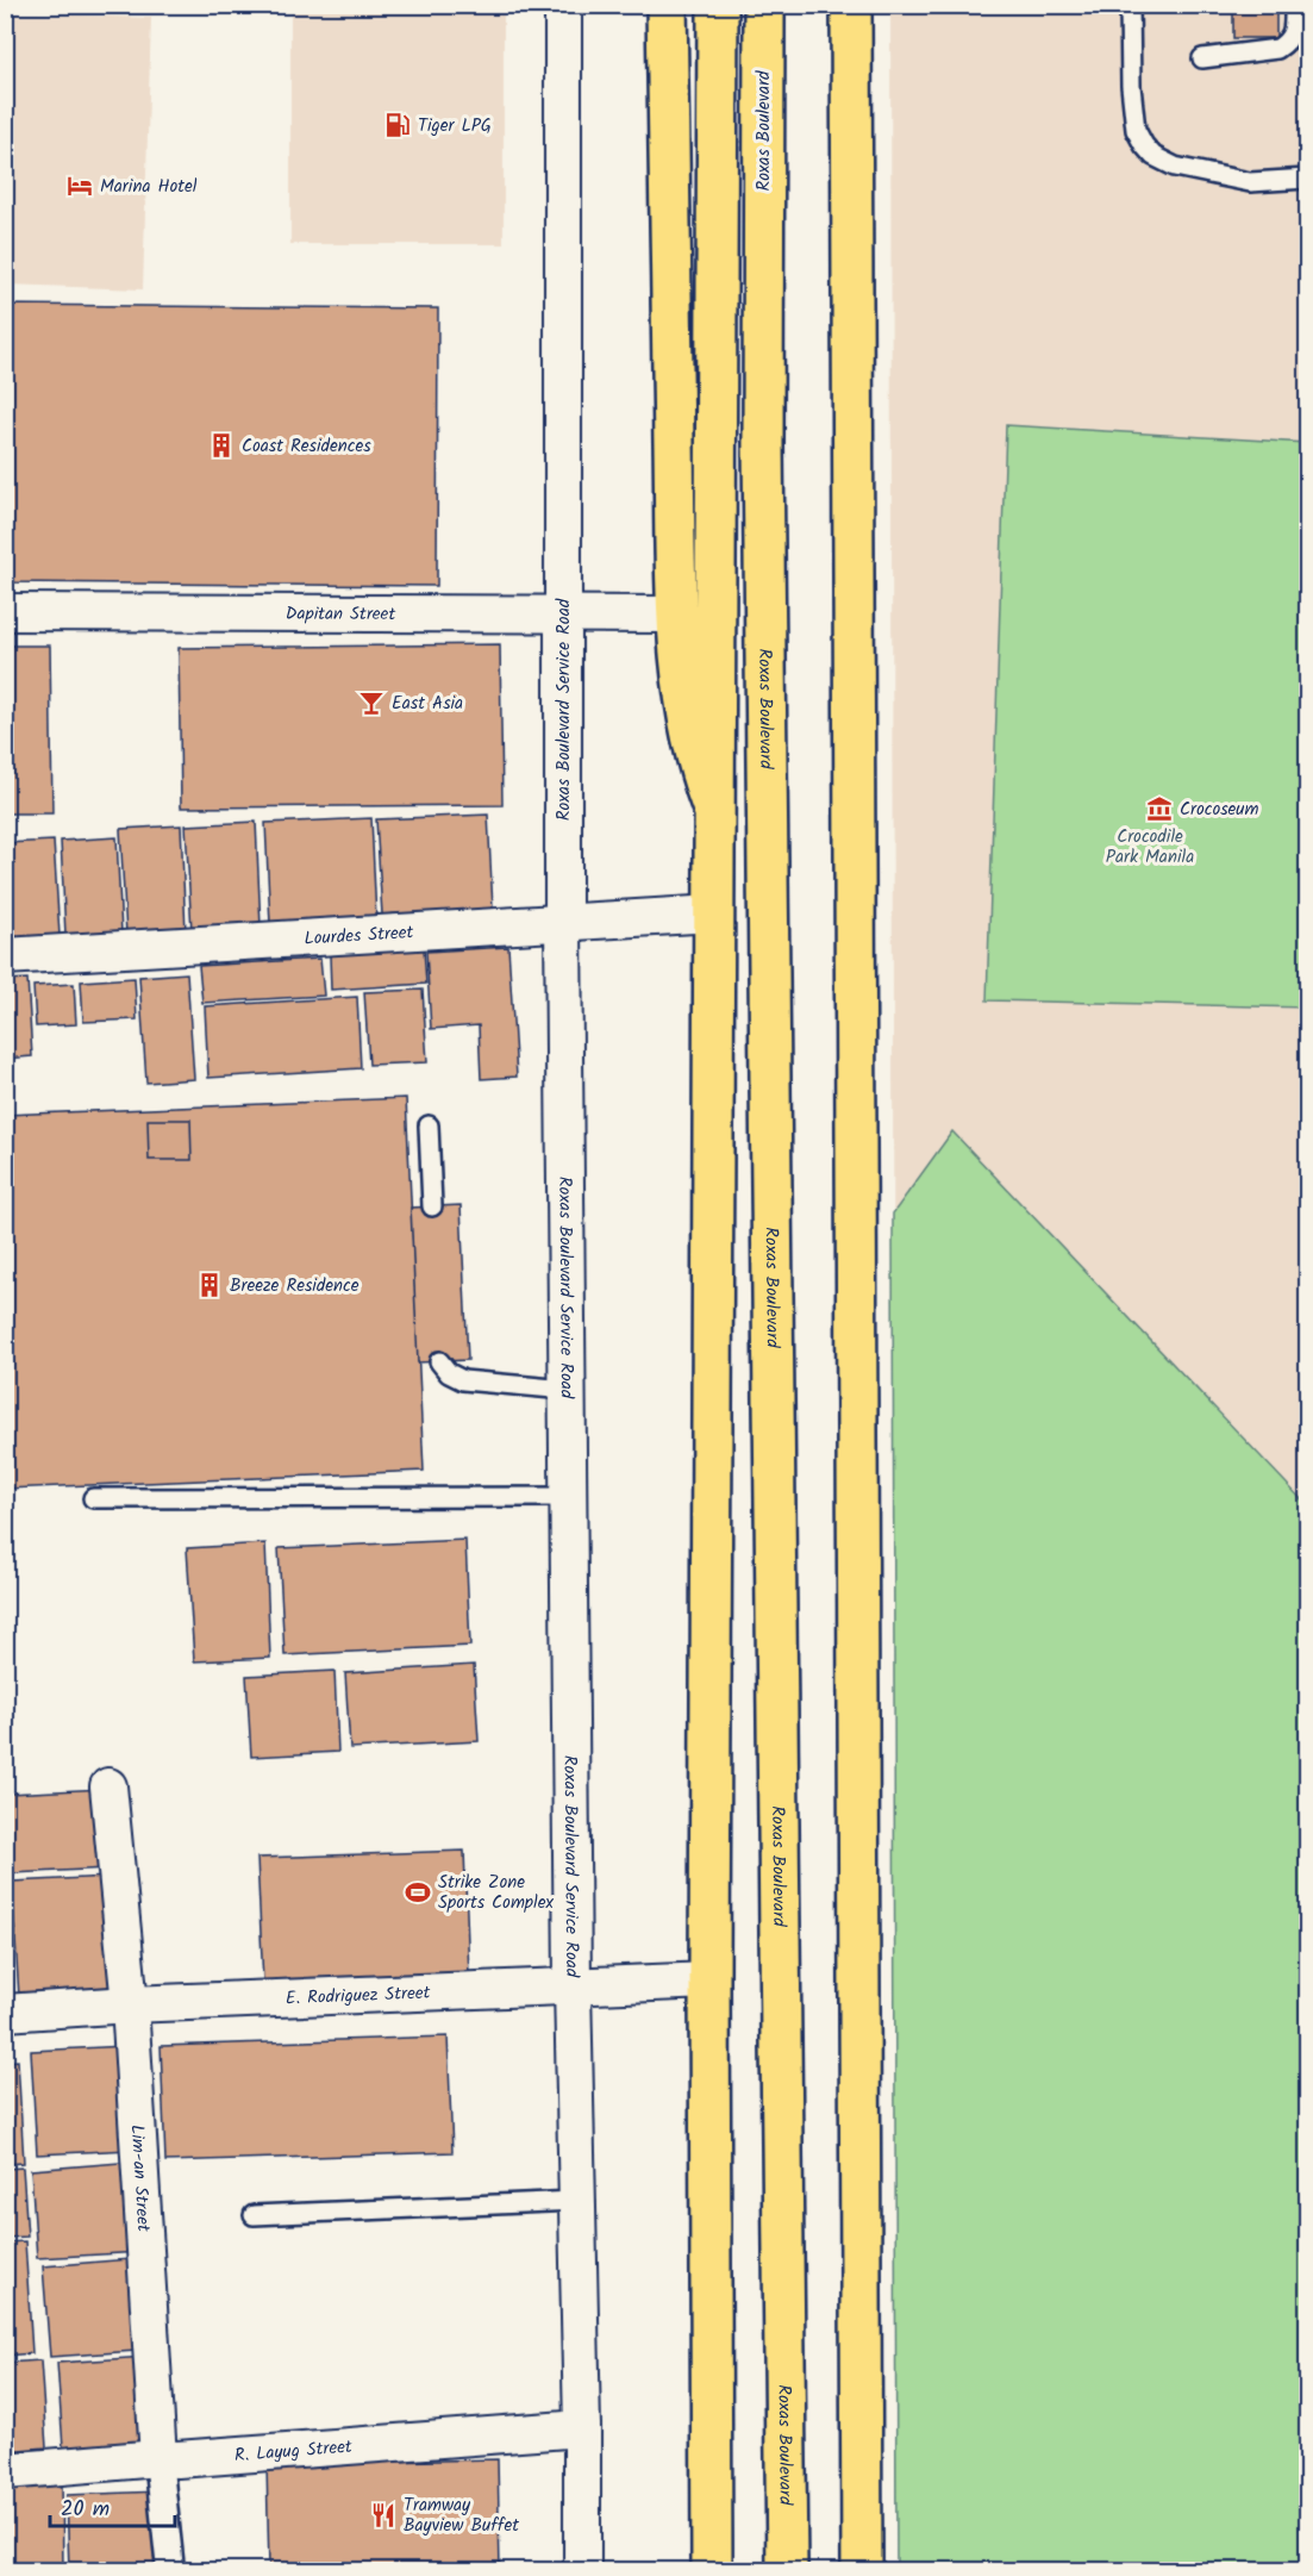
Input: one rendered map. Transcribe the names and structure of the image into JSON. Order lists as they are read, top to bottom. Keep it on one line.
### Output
{"streets":{"main road":["Roxas Boulevard"],"street":["Dapitan Street","Roxas Boulevard Service Road","Lourdes Street","E. Rodriguez Street","Lim-an Street","R. Layug Street"]},"crossings":[["Dapitan Street","Roxas Boulevard Service Road"],["Roxas Boulevard Service Road","Lourdes Street"],["Roxas Boulevard Service Road","E. Rodriguez Street"],["Roxas Boulevard Service Road","R. Layug Street"],["E. Rodriguez Street","Lim-an Street"],["Lim-an Street","R. Layug Street"]],"parks":["Crocodile Park Manila"],"places":{"fuel station":["Tiger LPG"],"hotel":["Marina Hotel"],"building":["Coast Residences","Breeze Residence"],"bar":["East Asia"],"museum":["Crocoseum"],"sports":["Strike Zone Sports Complex"],"restaurant":["Tramway Bayview Buffet"]},"scale_bar":"20 m"}
